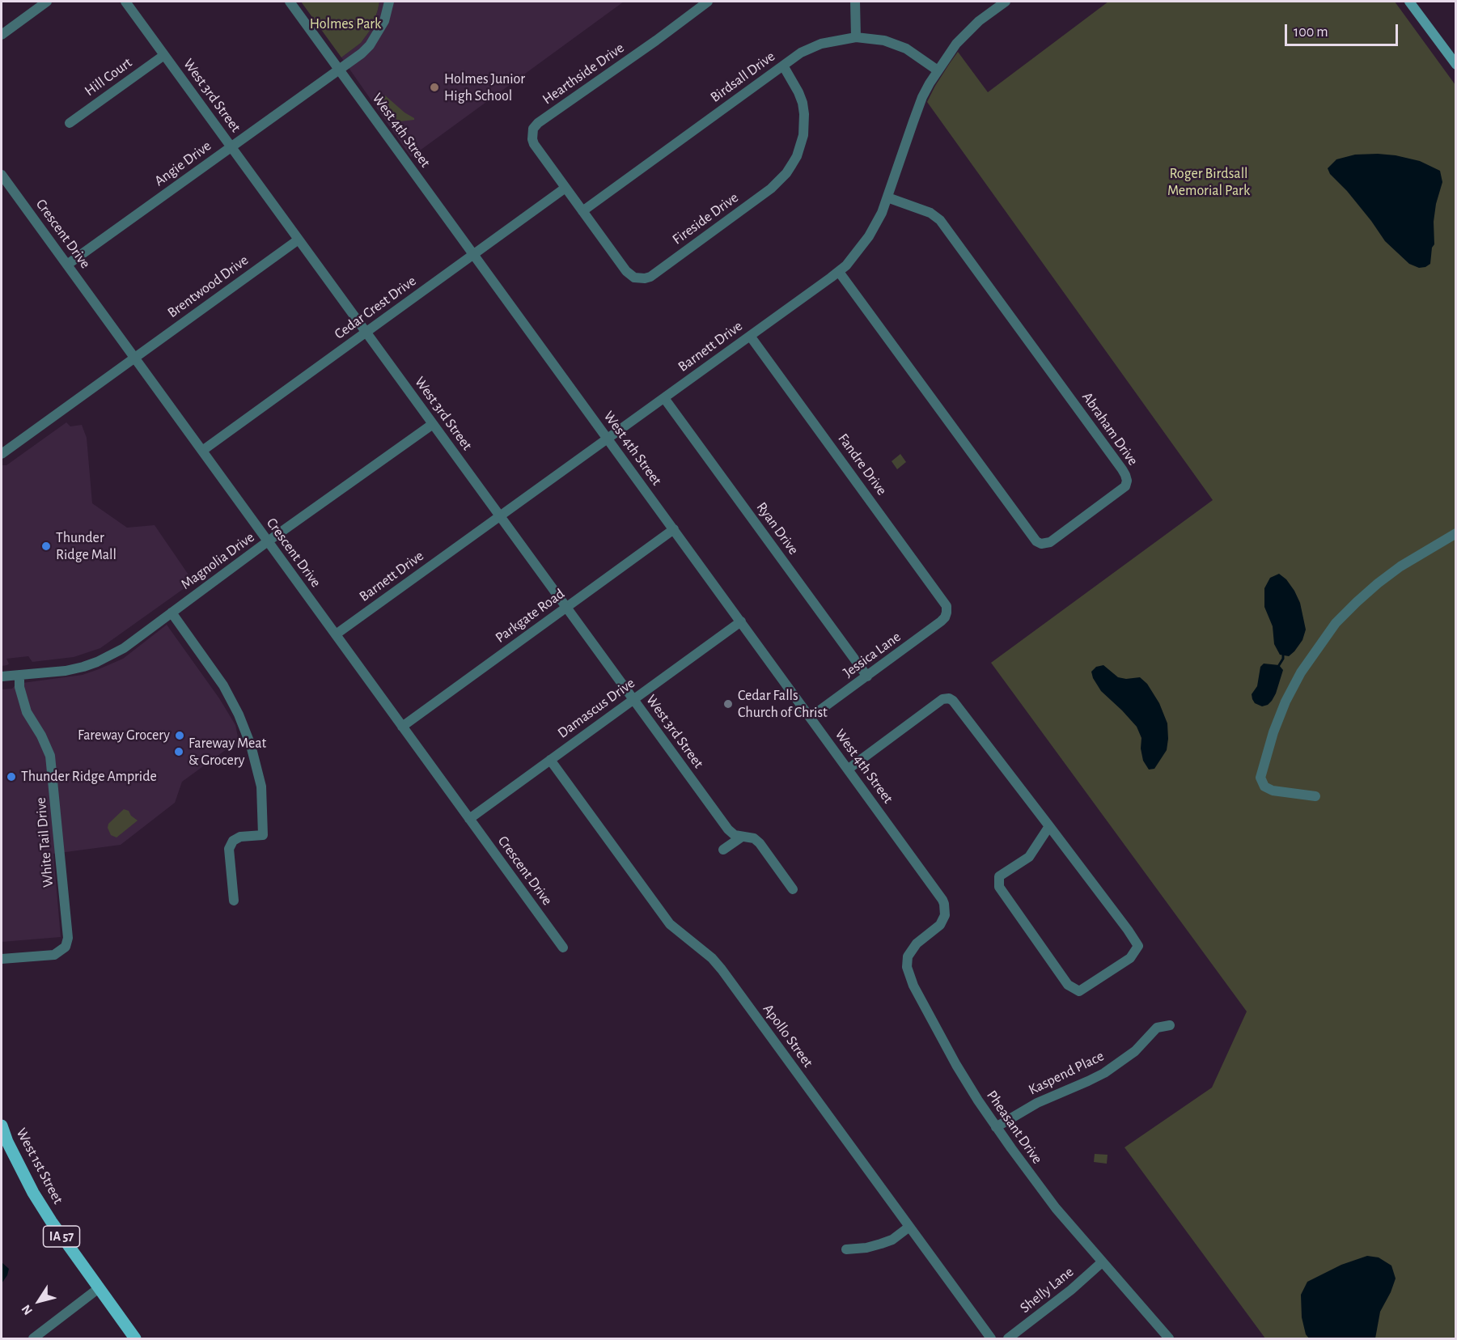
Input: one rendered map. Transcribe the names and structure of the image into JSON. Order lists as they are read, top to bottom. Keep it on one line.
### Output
{"streets":{"main road":["West 1st Street","IA 57"],"street":["Hearthside Drive","Hill Court","Birdsall Drive","West 3rd Street","West 4th Street","Angie Drive","Fireside Drive","Crescent Drive","Brentwood Drive","Cedar Crest Drive","Barnett Drive","Abraham Drive","Fandre Drive","Ryan Drive","Magnolia Drive","Parkgate Road","Jessica Lane","Damascus Drive","White Tail Drive","Apollo Street","Kaspend Place","Pheasant Drive","Shelly Lane"]},"crossings":[["Hearthside Drive","Fireside Drive"],["Hearthside Drive","Cedar Crest Drive"],["Hill Court","West 3rd Street"],["Birdsall Drive","Fireside Drive"],["Birdsall Drive","Barnett Drive"],["West 3rd Street","Angie Drive"],["West 3rd Street","Brentwood Drive"],["West 3rd Street","Cedar Crest Drive"],["West 3rd Street","Barnett Drive"],["West 3rd Street","Magnolia Drive"],["West 3rd Street","Parkgate Road"],["West 3rd Street","Damascus Drive"],["West 4th Street","Angie Drive"],["West 4th Street","Cedar Crest Drive"],["West 4th Street","Barnett Drive"],["West 4th Street","Parkgate Road"],["West 4th Street","Jessica Lane"],["West 4th Street","Damascus Drive"],["West 4th Street","Pheasant Drive"],["Angie Drive","Crescent Drive"],["Fireside Drive","Cedar Crest Drive"],["Crescent Drive","Brentwood Drive"],["Crescent Drive","Cedar Crest Drive"],["Crescent Drive","Barnett Drive"],["Crescent Drive","Magnolia Drive"],["Crescent Drive","Parkgate Road"],["Crescent Drive","Damascus Drive"],["Barnett Drive","Abraham Drive"],["Barnett Drive","Fandre Drive"],["Barnett Drive","Ryan Drive"],["Fandre Drive","Jessica Lane"],["Ryan Drive","Jessica Lane"],["Magnolia Drive","White Tail Drive"],["Damascus Drive","Apollo Street"],["Kaspend Place","Pheasant Drive"],["Pheasant Drive","Shelly Lane"]],"parks":["Holmes Park","Roger Birdsall Memorial Park"],"places":["Holmes Junior High School","Thunder Ridge Mall","Cedar Falls Church of Christ","Fareway Grocery","Fareway Meat & Grocery","Thunder Ridge Ampride"],"scale_bar":"100 m","north":"bottom left"}
